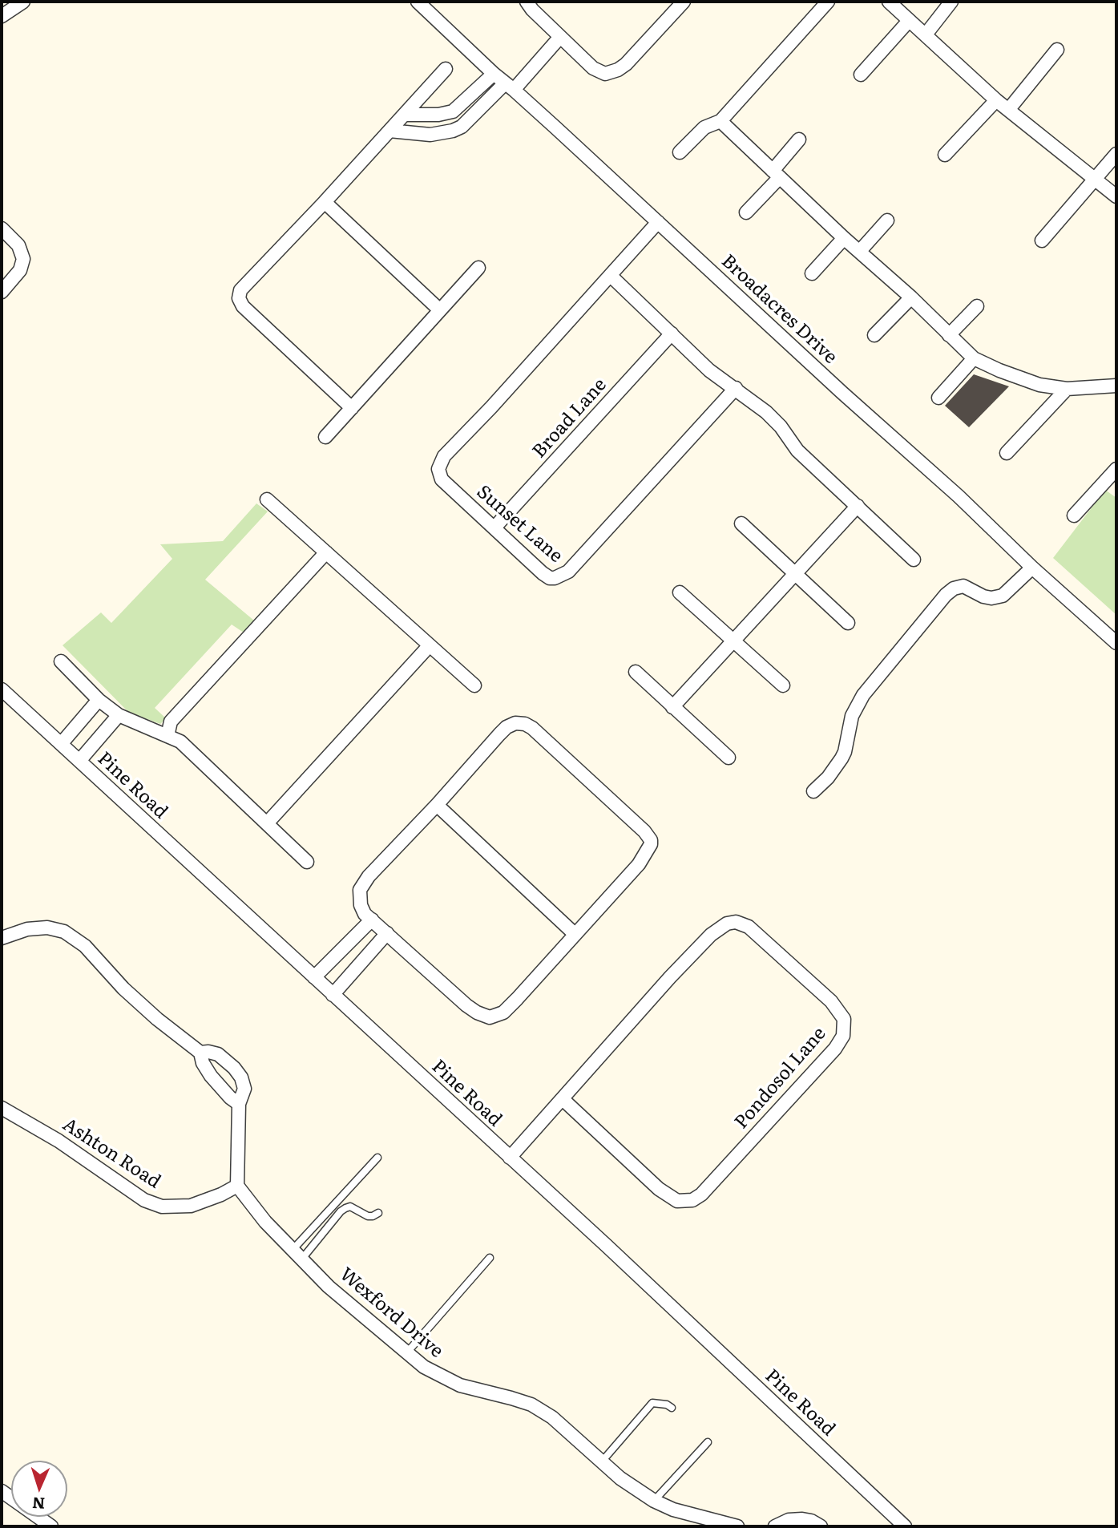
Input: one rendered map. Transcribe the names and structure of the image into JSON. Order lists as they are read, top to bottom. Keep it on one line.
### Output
{"streets":{"street":["Broadacres Drive","Broad Lane","Sunset Lane","Pine Road","Pondosol Lane","Ashton Road","Wexford Drive"]},"crossings":[["Broadacres Drive","Sunset Lane"],["Broad Lane","Sunset Lane"],["Pine Road","Pondosol Lane"],["Ashton Road","Wexford Drive"]],"north":"bottom"}
